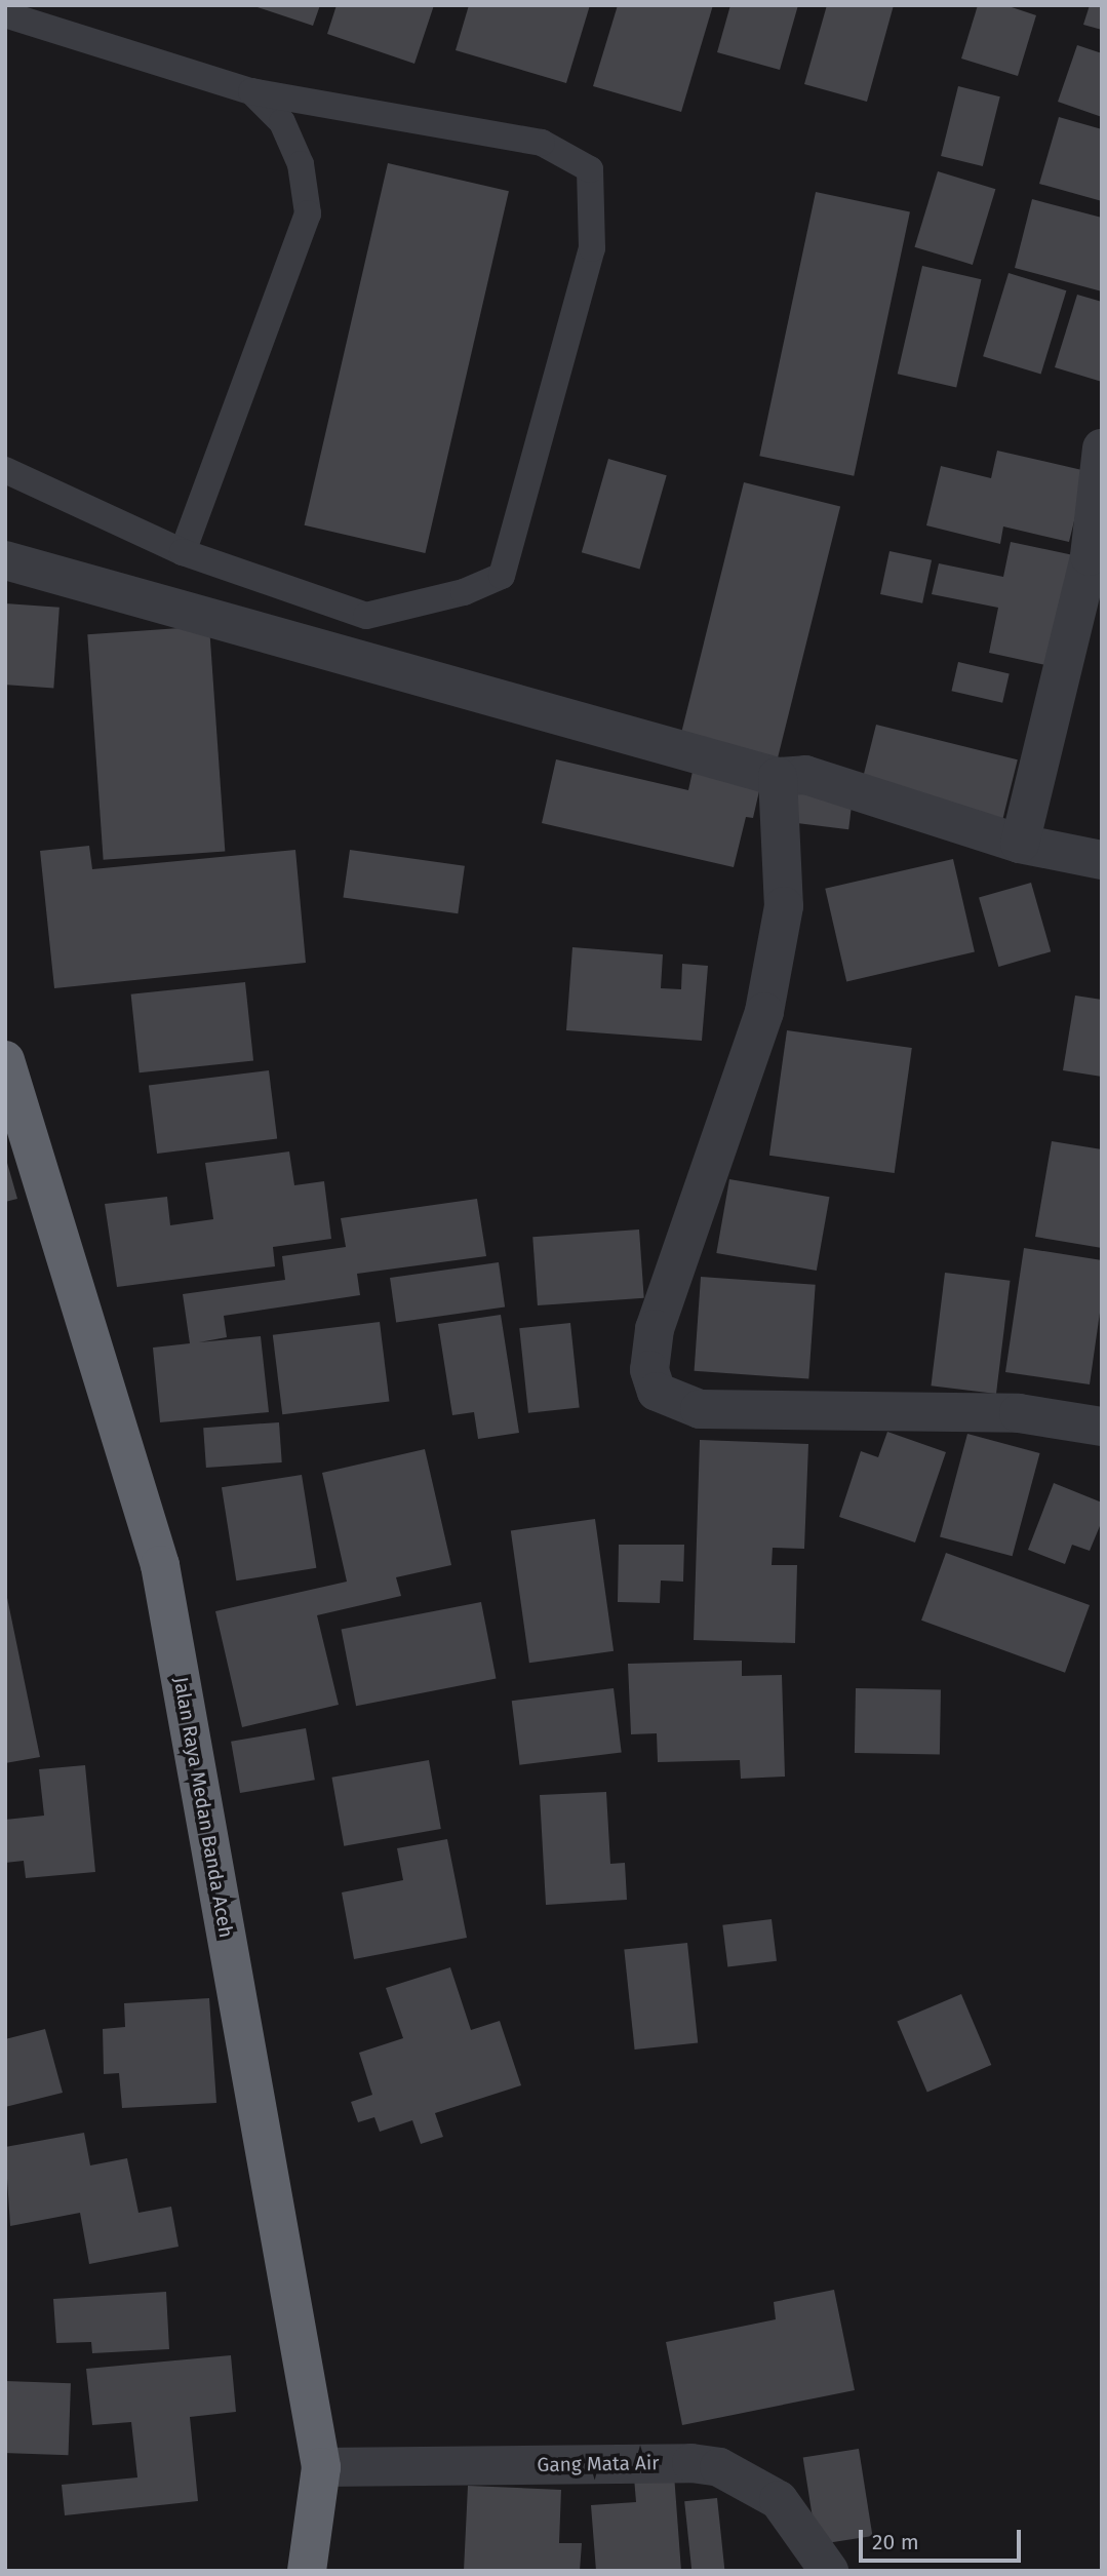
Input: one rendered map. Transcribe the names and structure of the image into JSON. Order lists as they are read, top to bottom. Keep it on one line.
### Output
{"streets":{"highway":["Jalan Raya Medan Banda Aceh"],"street":["Gang Mata Air"]},"crossings":[["Jalan Raya Medan Banda Aceh","Gang Mata Air"]],"scale_bar":"20 m"}
